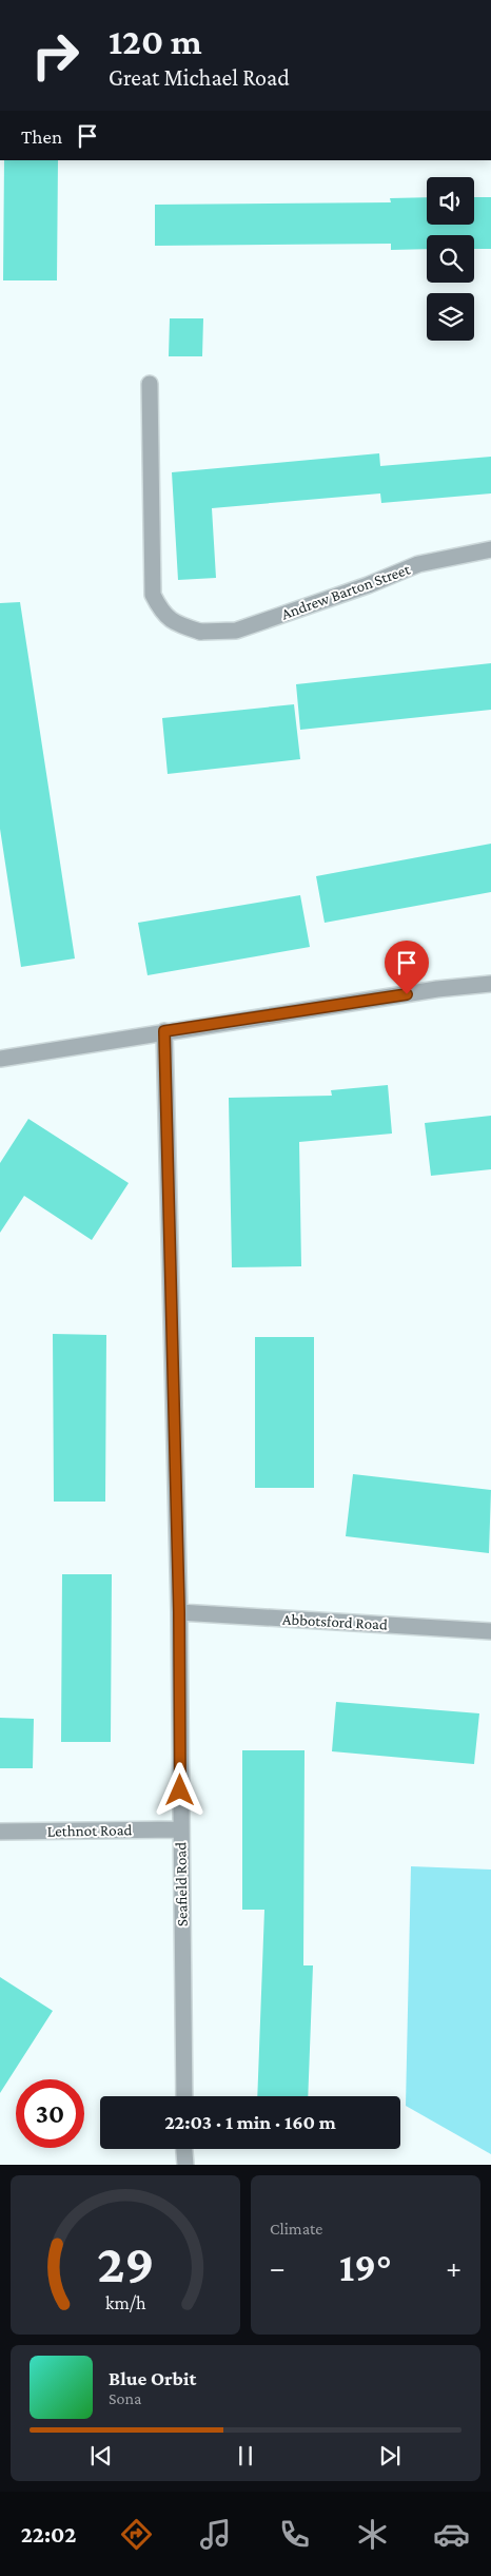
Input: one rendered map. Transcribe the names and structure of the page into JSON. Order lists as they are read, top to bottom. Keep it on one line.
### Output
{"streets":{"street":["Andrew Barton Street","Abbotsford Road","Lethnot Road","Seafield Road"]},"crossings":[["Abbotsford Road","Seafield Road"],["Lethnot Road","Seafield Road"]],"page":{"turn":["120 m","Great Michael Road"],"then":"Then","limit":"30","trip":"22:03 · 1 min · 160 m","tile":"Climate","heat":["−","19°","+"],"song":["Blue Orbit","Sona"],"tabs":"22:02","gauge":["29","km/h"]}}
